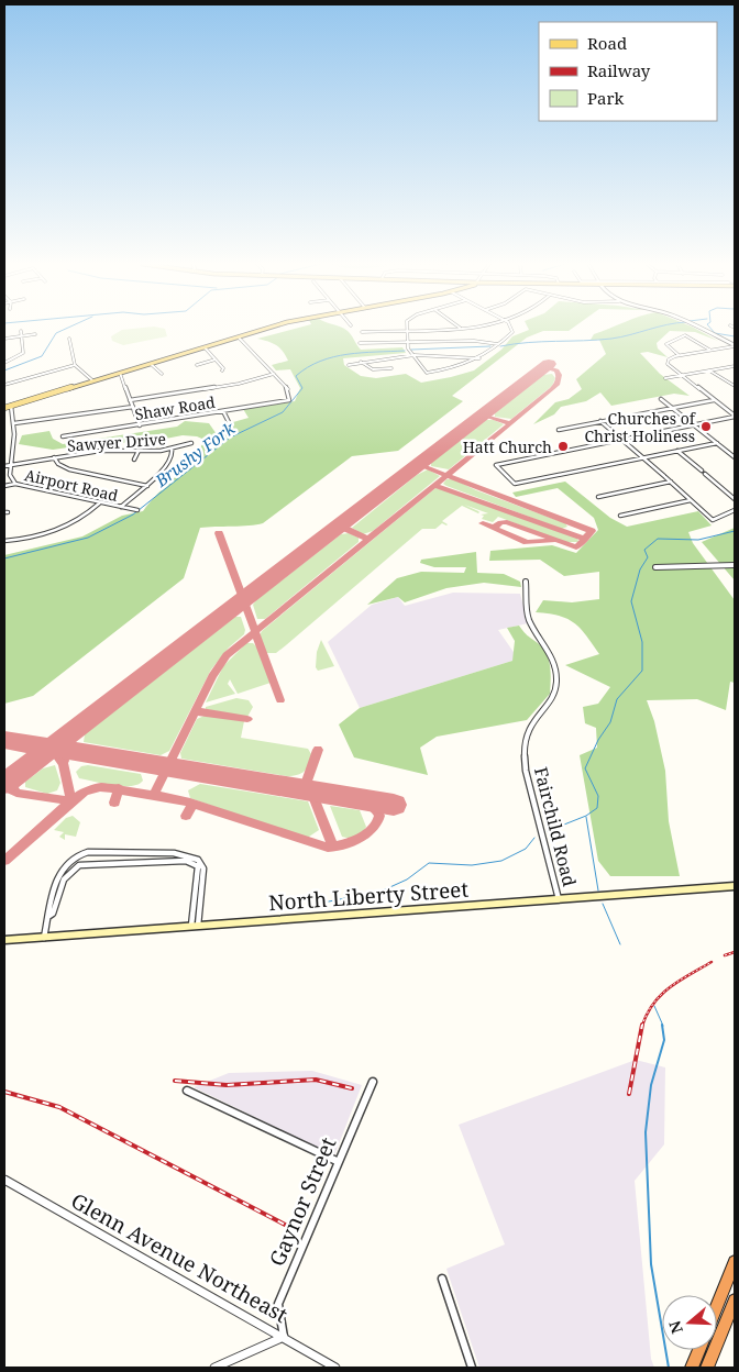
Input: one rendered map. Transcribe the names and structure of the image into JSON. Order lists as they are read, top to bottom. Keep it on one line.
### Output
{"streets":{"main road":["North Liberty Street"],"street":["Shaw Road","Sawyer Drive","Airport Road","Fairchild Road","Gaynor Street","Glenn Avenue Northeast"]},"crossings":[["Sawyer Drive","Airport Road"],["Fairchild Road","North Liberty Street"],["Gaynor Street","Glenn Avenue Northeast"]],"water":["Brushy Fork"],"places":["Churches of Christ Holiness","Hatt Church"],"legend":["Road","Railway","Park"],"north":"left"}
